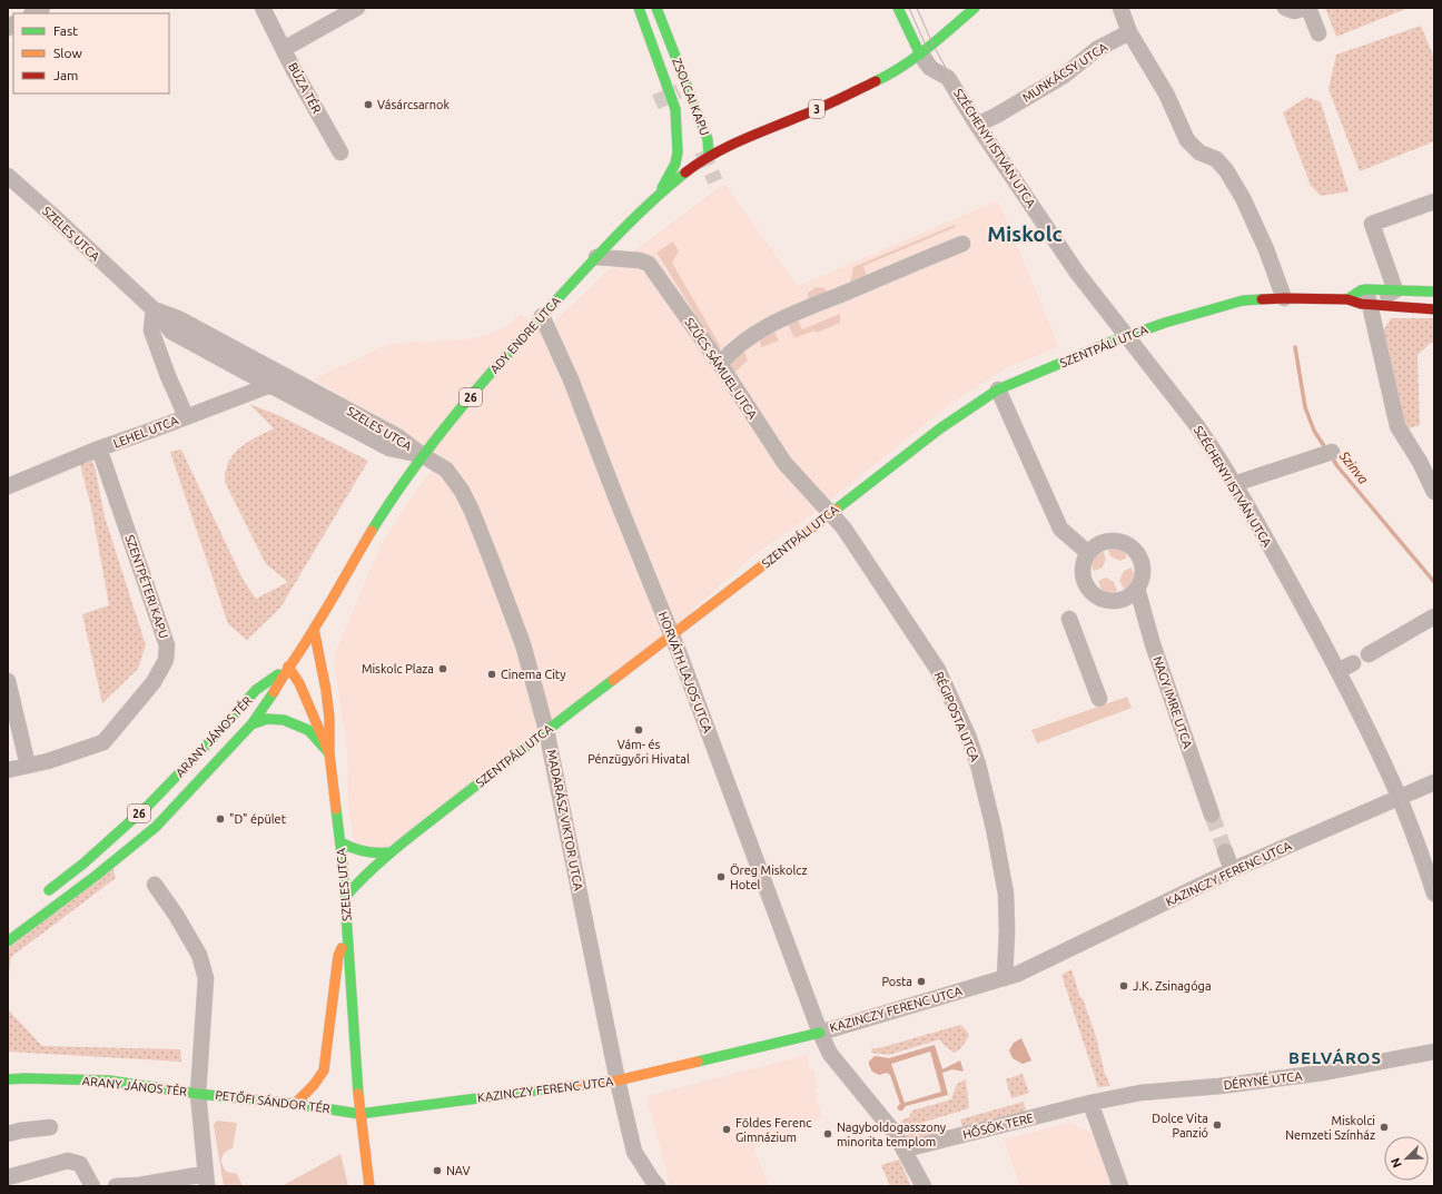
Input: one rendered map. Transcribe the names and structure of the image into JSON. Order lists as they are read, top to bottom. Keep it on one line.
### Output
{"streets":{"street":["MUNKÁCSY UTCA","BÚZA TÉR","ZSOLCAI KAPU","3","SZÉCHENYI ISTVÁN UTCA","SZELES UTCA","ADY ENDRE UTCA","SZENTPÁLI UTCA","SZŰCS SÁMUEL UTCA","26","LEHEL UTCA","SZENTPÉTERI KAPU","HORVÁTH LAJOS UTCA","NAGY IMRE UTCA","RÉGIPOSTA UTCA","ARANY JÁNOS TÉR","MADARÁSZ VIKTOR UTCA","KAZINCZY FERENC UTCA","DÉRYNÉ UTCA","PETŐFI SÁNDOR TÉR","HŐSÖK TERE"]},"crossings":[["MUNKÁCSY UTCA","SZÉCHENYI ISTVÁN UTCA"],["ZSOLCAI KAPU","ADY ENDRE UTCA"],["3","SZÉCHENYI ISTVÁN UTCA"],["3","ADY ENDRE UTCA"],["SZÉCHENYI ISTVÁN UTCA","ADY ENDRE UTCA"],["SZÉCHENYI ISTVÁN UTCA","SZENTPÁLI UTCA"],["SZÉCHENYI ISTVÁN UTCA","KAZINCZY FERENC UTCA"],["SZELES UTCA","ADY ENDRE UTCA"],["SZELES UTCA","SZENTPÁLI UTCA"],["SZELES UTCA","26"],["SZELES UTCA","LEHEL UTCA"],["SZELES UTCA","ARANY JÁNOS TÉR"],["SZELES UTCA","MADARÁSZ VIKTOR UTCA"],["SZELES UTCA","KAZINCZY FERENC UTCA"],["SZELES UTCA","PETŐFI SÁNDOR TÉR"],["ADY ENDRE UTCA","SZŰCS SÁMUEL UTCA"],["ADY ENDRE UTCA","26"],["ADY ENDRE UTCA","HORVÁTH LAJOS UTCA"],["ADY ENDRE UTCA","MADARÁSZ VIKTOR UTCA"],["SZENTPÁLI UTCA","SZŰCS SÁMUEL UTCA"],["SZENTPÁLI UTCA","HORVÁTH LAJOS UTCA"],["SZENTPÁLI UTCA","RÉGIPOSTA UTCA"],["SZENTPÁLI UTCA","MADARÁSZ VIKTOR UTCA"],["SZŰCS SÁMUEL UTCA","RÉGIPOSTA UTCA"],["26","ARANY JÁNOS TÉR"],["LEHEL UTCA","SZENTPÉTERI KAPU"],["HORVÁTH LAJOS UTCA","KAZINCZY FERENC UTCA"],["HORVÁTH LAJOS UTCA","HŐSÖK TERE"],["RÉGIPOSTA UTCA","KAZINCZY FERENC UTCA"],["ARANY JÁNOS TÉR","PETŐFI SÁNDOR TÉR"],["MADARÁSZ VIKTOR UTCA","KAZINCZY FERENC UTCA"],["KAZINCZY FERENC UTCA","PETŐFI SÁNDOR TÉR"],["DÉRYNÉ UTCA","HŐSÖK TERE"]],"districts":["Miskolc","BELVÁROS"],"water":["Szinva"],"places":["Vásárcsarnok","Miskolc Plaza","Cinema City","Vám- és Pénzügyőri Hivatal","\"D\" épület","Öreg Miskolcz Hotel","Posta","J.K. Zsinagóga","Dolce Vita Panzió","Miskolci Nemzeti Színház","Földes Ferenc Gimnázium","Nagyboldogasszony minorita templom","NAV"],"legend":["Fast","Slow","Jam"],"north":"bottom left"}
